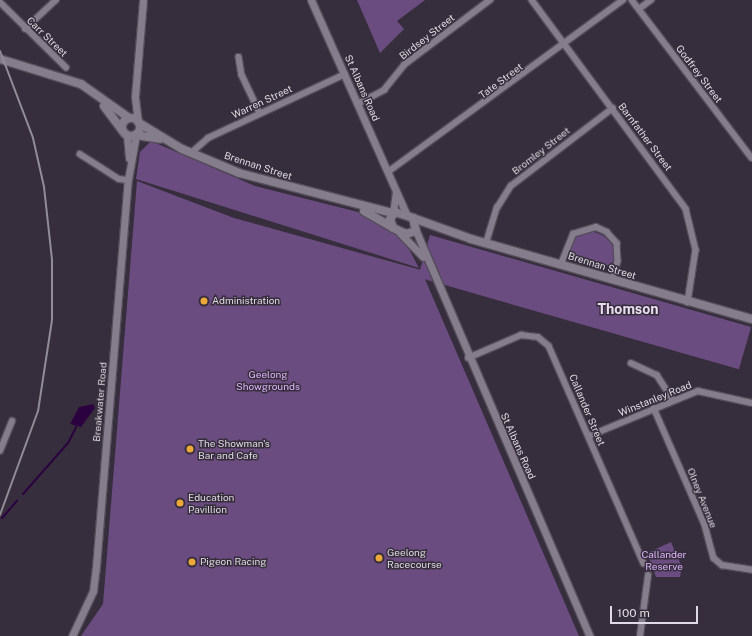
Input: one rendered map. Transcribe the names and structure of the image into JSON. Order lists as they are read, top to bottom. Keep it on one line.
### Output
{"streets":{"main road":["Brennan Street"],"street":["Carr Street","Birdsey Street","Godfrey Street","Tate Street","St Albans Road","Warren Street","Barnfather Street","Bromley Street","Winstanley Road","Breakwater Road","Callander Street","Olney Avenue"]},"crossings":[["Birdsey Street","St Albans Road"],["Tate Street","St Albans Road"],["Tate Street","Barnfather Street"],["St Albans Road","Warren Street"],["St Albans Road","Brennan Street"],["St Albans Road","Callander Street"],["Warren Street","Brennan Street"],["Barnfather Street","Bromley Street"],["Barnfather Street","Brennan Street"],["Bromley Street","Brennan Street"],["Brennan Street","Breakwater Road"],["Winstanley Road","Callander Street"],["Winstanley Road","Olney Avenue"]],"districts":["Thomson"],"parks":["Geelong Showgrounds","Callander Reserve"],"places":["Administration","The Showman's Bar and Cafe","Education Pavillion","Geelong Racecourse","Pigeon Racing"],"scale_bar":"100 m"}
